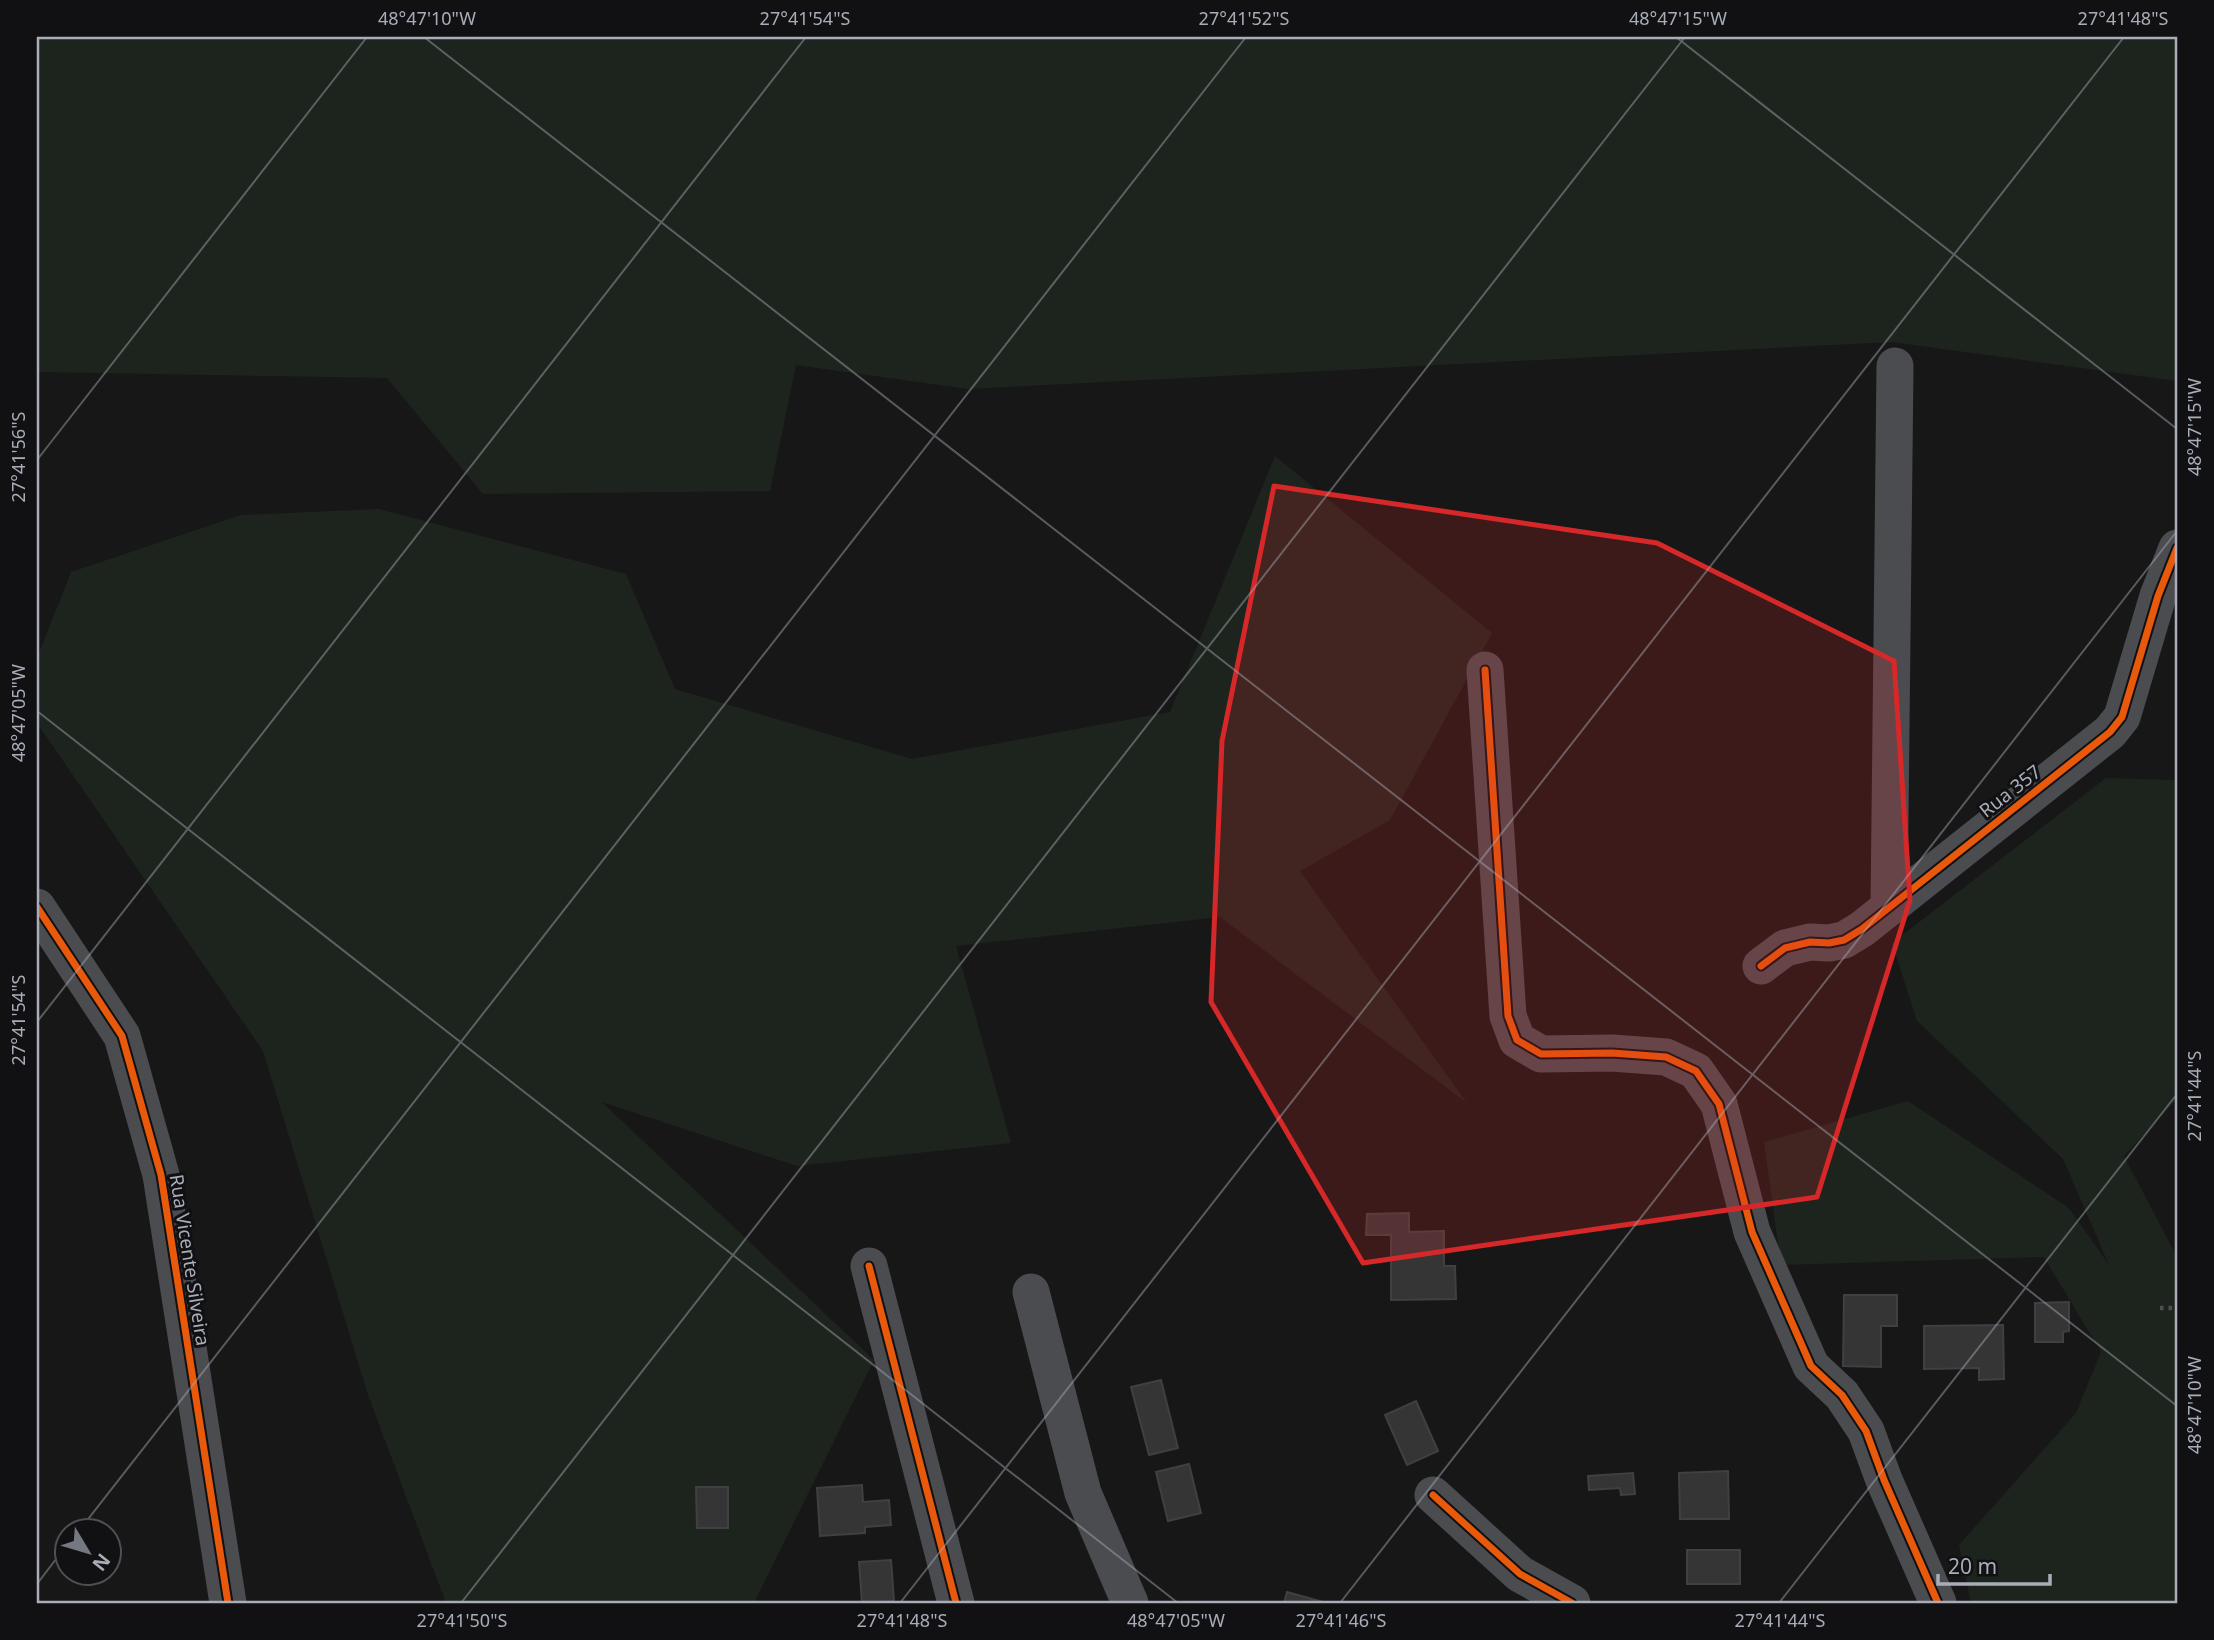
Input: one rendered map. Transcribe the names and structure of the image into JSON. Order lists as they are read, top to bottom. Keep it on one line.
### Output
{"streets":{"street":["Rua 357","Rua Vicente Silveira"]},"scale_bar":"20 m","north":"bottom right","coordinates":["48°47'10\"W","27°41'54\"S","27°41'52\"S","48°47'15\"W","27°41'48\"S","27°41'56\"S","48°47'05\"W","27°41'44\"S","27°41'50\"S","27°41'46\"S"]}
